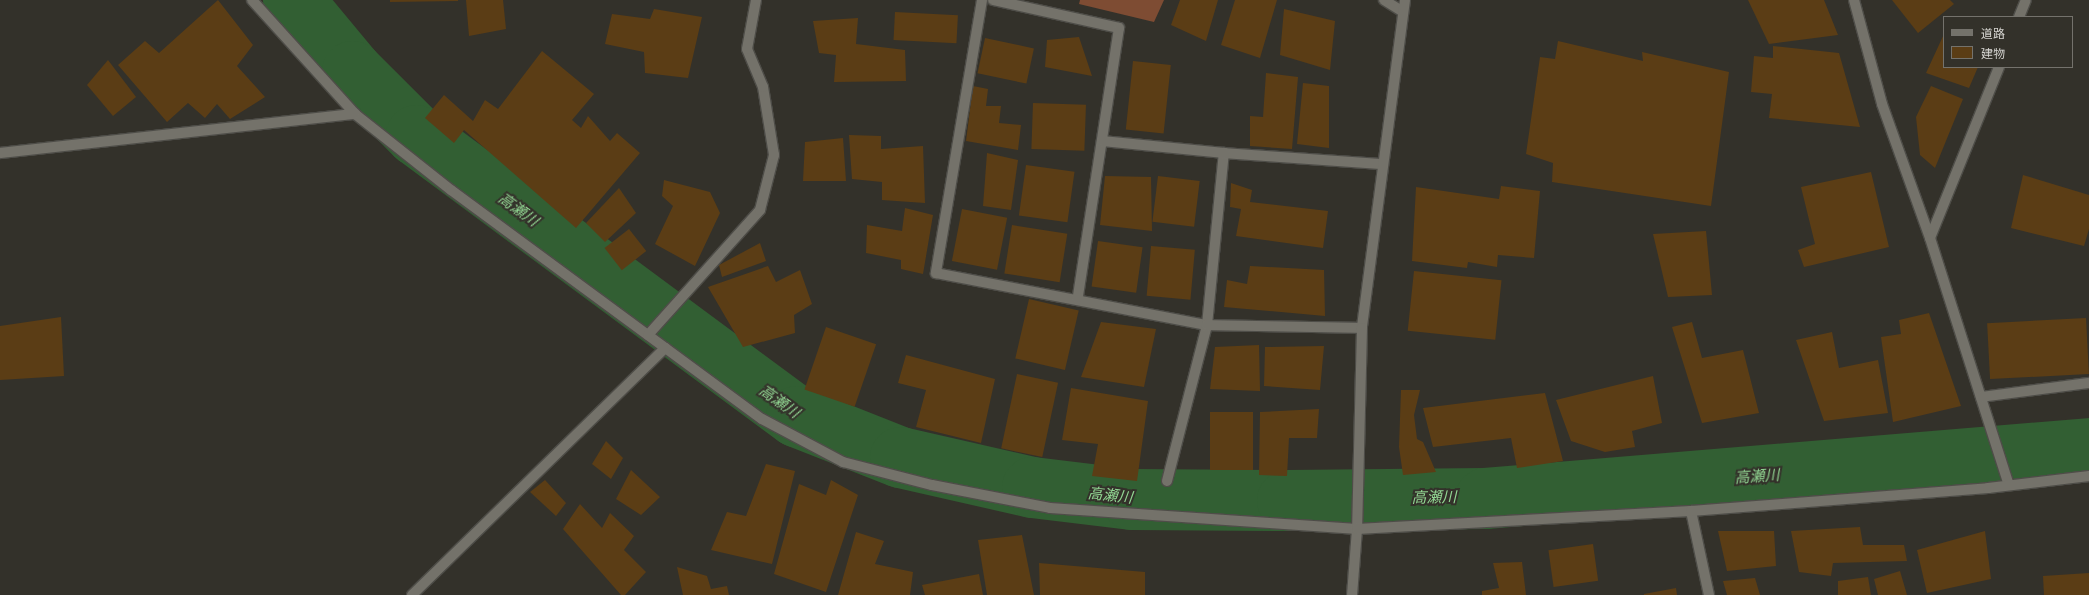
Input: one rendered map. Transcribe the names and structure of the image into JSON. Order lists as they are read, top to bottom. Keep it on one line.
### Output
{"water":["高瀬川"],"legend":["道路","建物"]}
